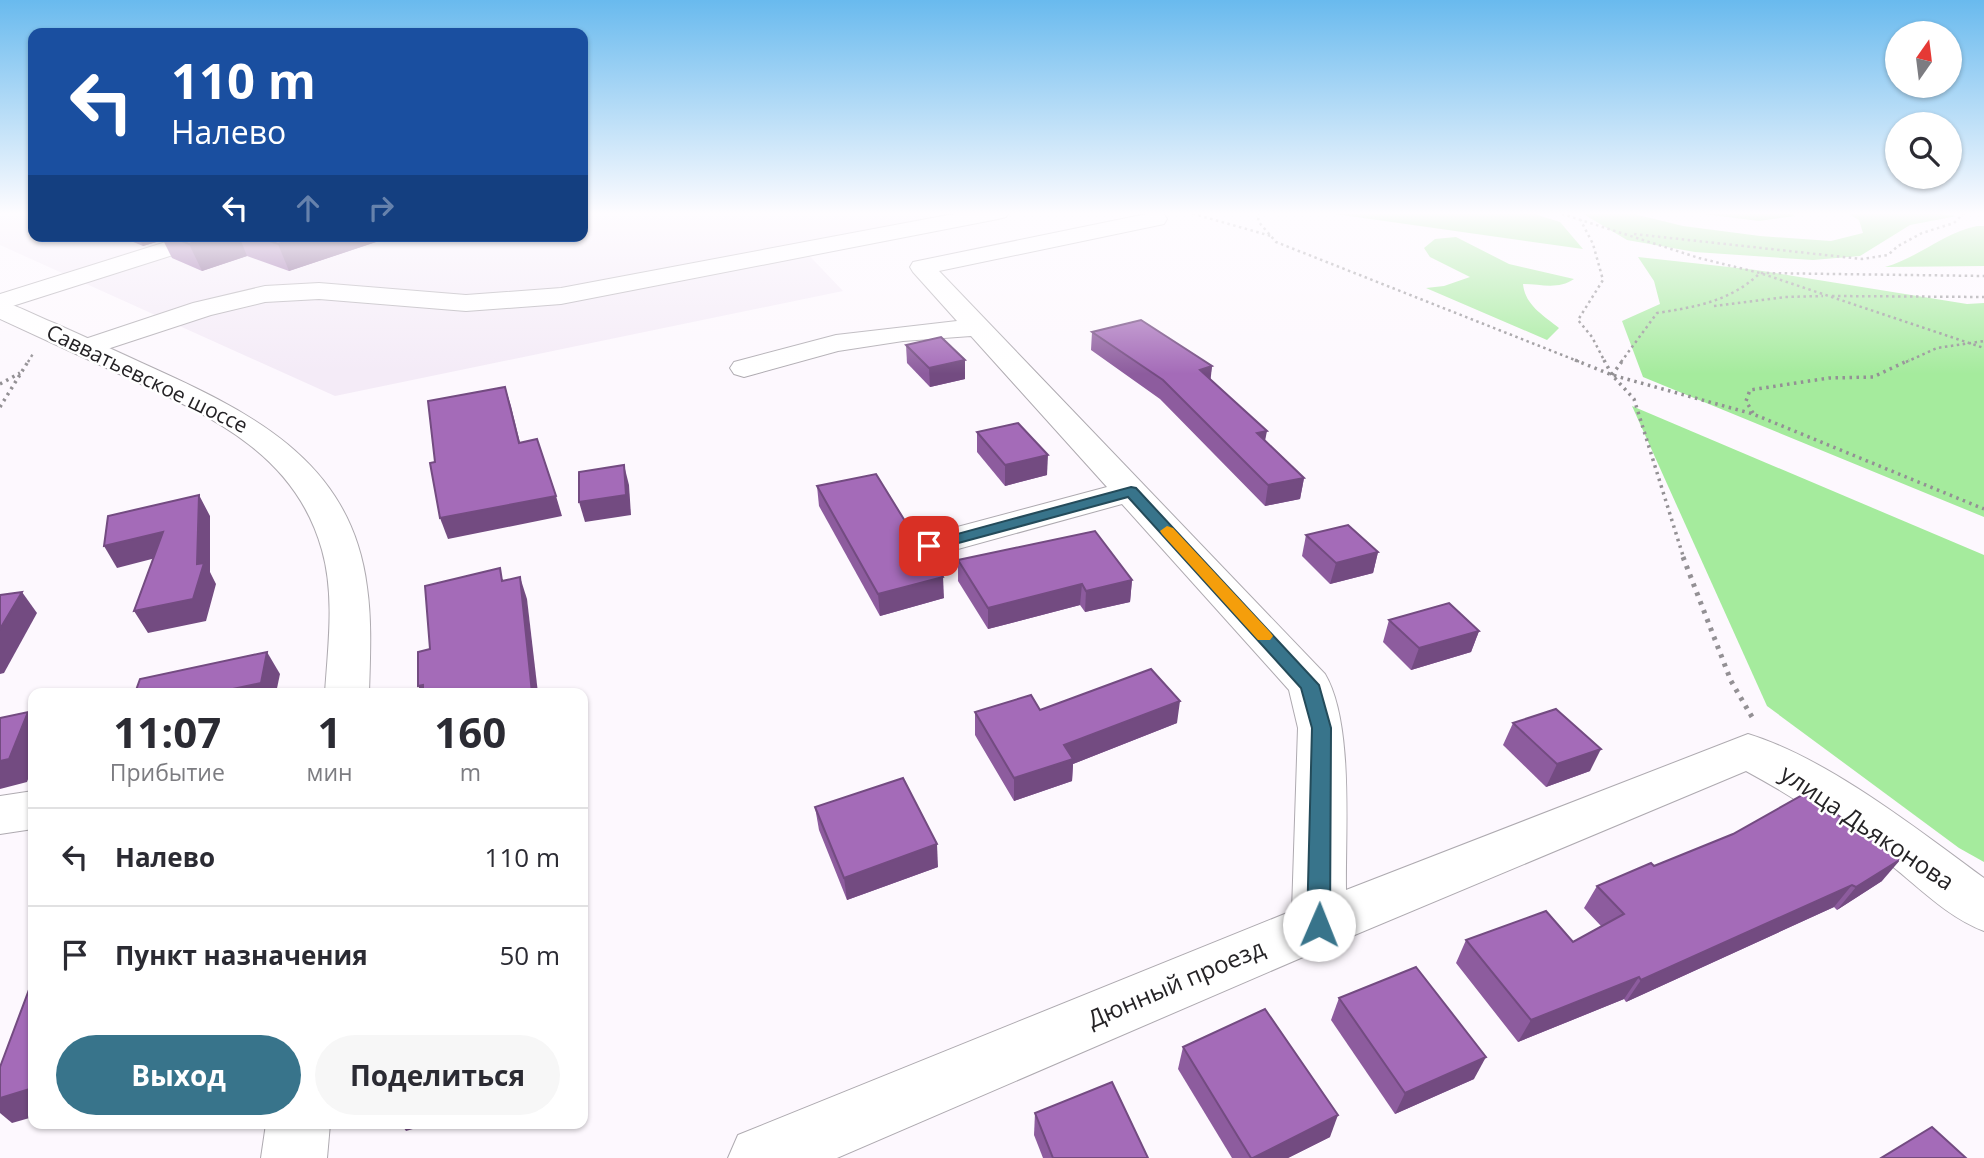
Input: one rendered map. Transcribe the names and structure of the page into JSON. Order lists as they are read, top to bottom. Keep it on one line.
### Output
{"streets":{"street":["Савватьевское шоссе","улица Дьяконова","Дюнный проезд"]},"crossings":[["улица Дьяконова","Дюнный проезд"]],"north":"top","page":{"turn":["110 m","Налево"],"eta":["11:07","Прибытие","1","мин","160","m"],"list":[{"name":"Налево","value":"110 m"},{"name":"Пункт назначения","value":"50 m"}],"buttons":["Выход","Поделиться"]}}
